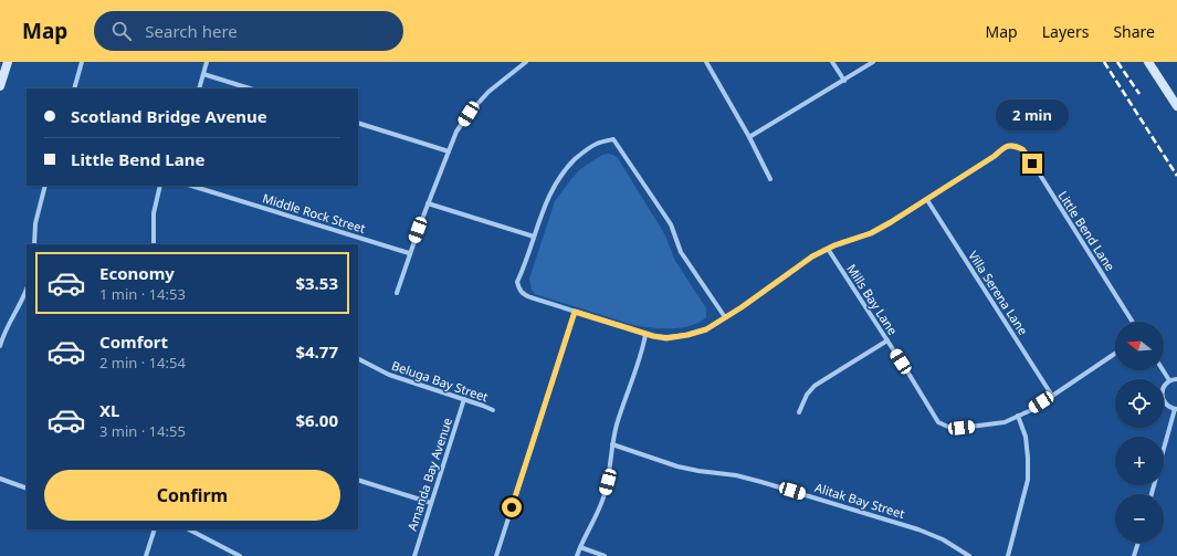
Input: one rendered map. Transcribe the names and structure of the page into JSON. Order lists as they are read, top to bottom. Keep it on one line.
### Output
{"streets":{"street":["Middle Rock Street","Little Bend Lane","Villa Serena Lane","Mills Bay Lane","Beluga Bay Street","Amanda Bay Avenue","Alitak Bay Street"]},"crossings":[["Little Bend Lane","Villa Serena Lane"],["Beluga Bay Street","Amanda Bay Avenue"]],"north":"left","page":{"header":"Map","search":"Search here","nav":["Map","Layers","Share"],"banner":["Scotland Bridge Avenue","Little Bend Lane"],"bubble":"2 min","list":[{"name":"Economy","note":"1 min · 14:53","value":"$3.53"},{"name":"Comfort","note":"2 min · 14:54","value":"$4.77"},{"name":"XL","note":"3 min · 14:55","value":"$6.00"}],"map_buttons":["+","−"],"buttons":"Confirm"}}
